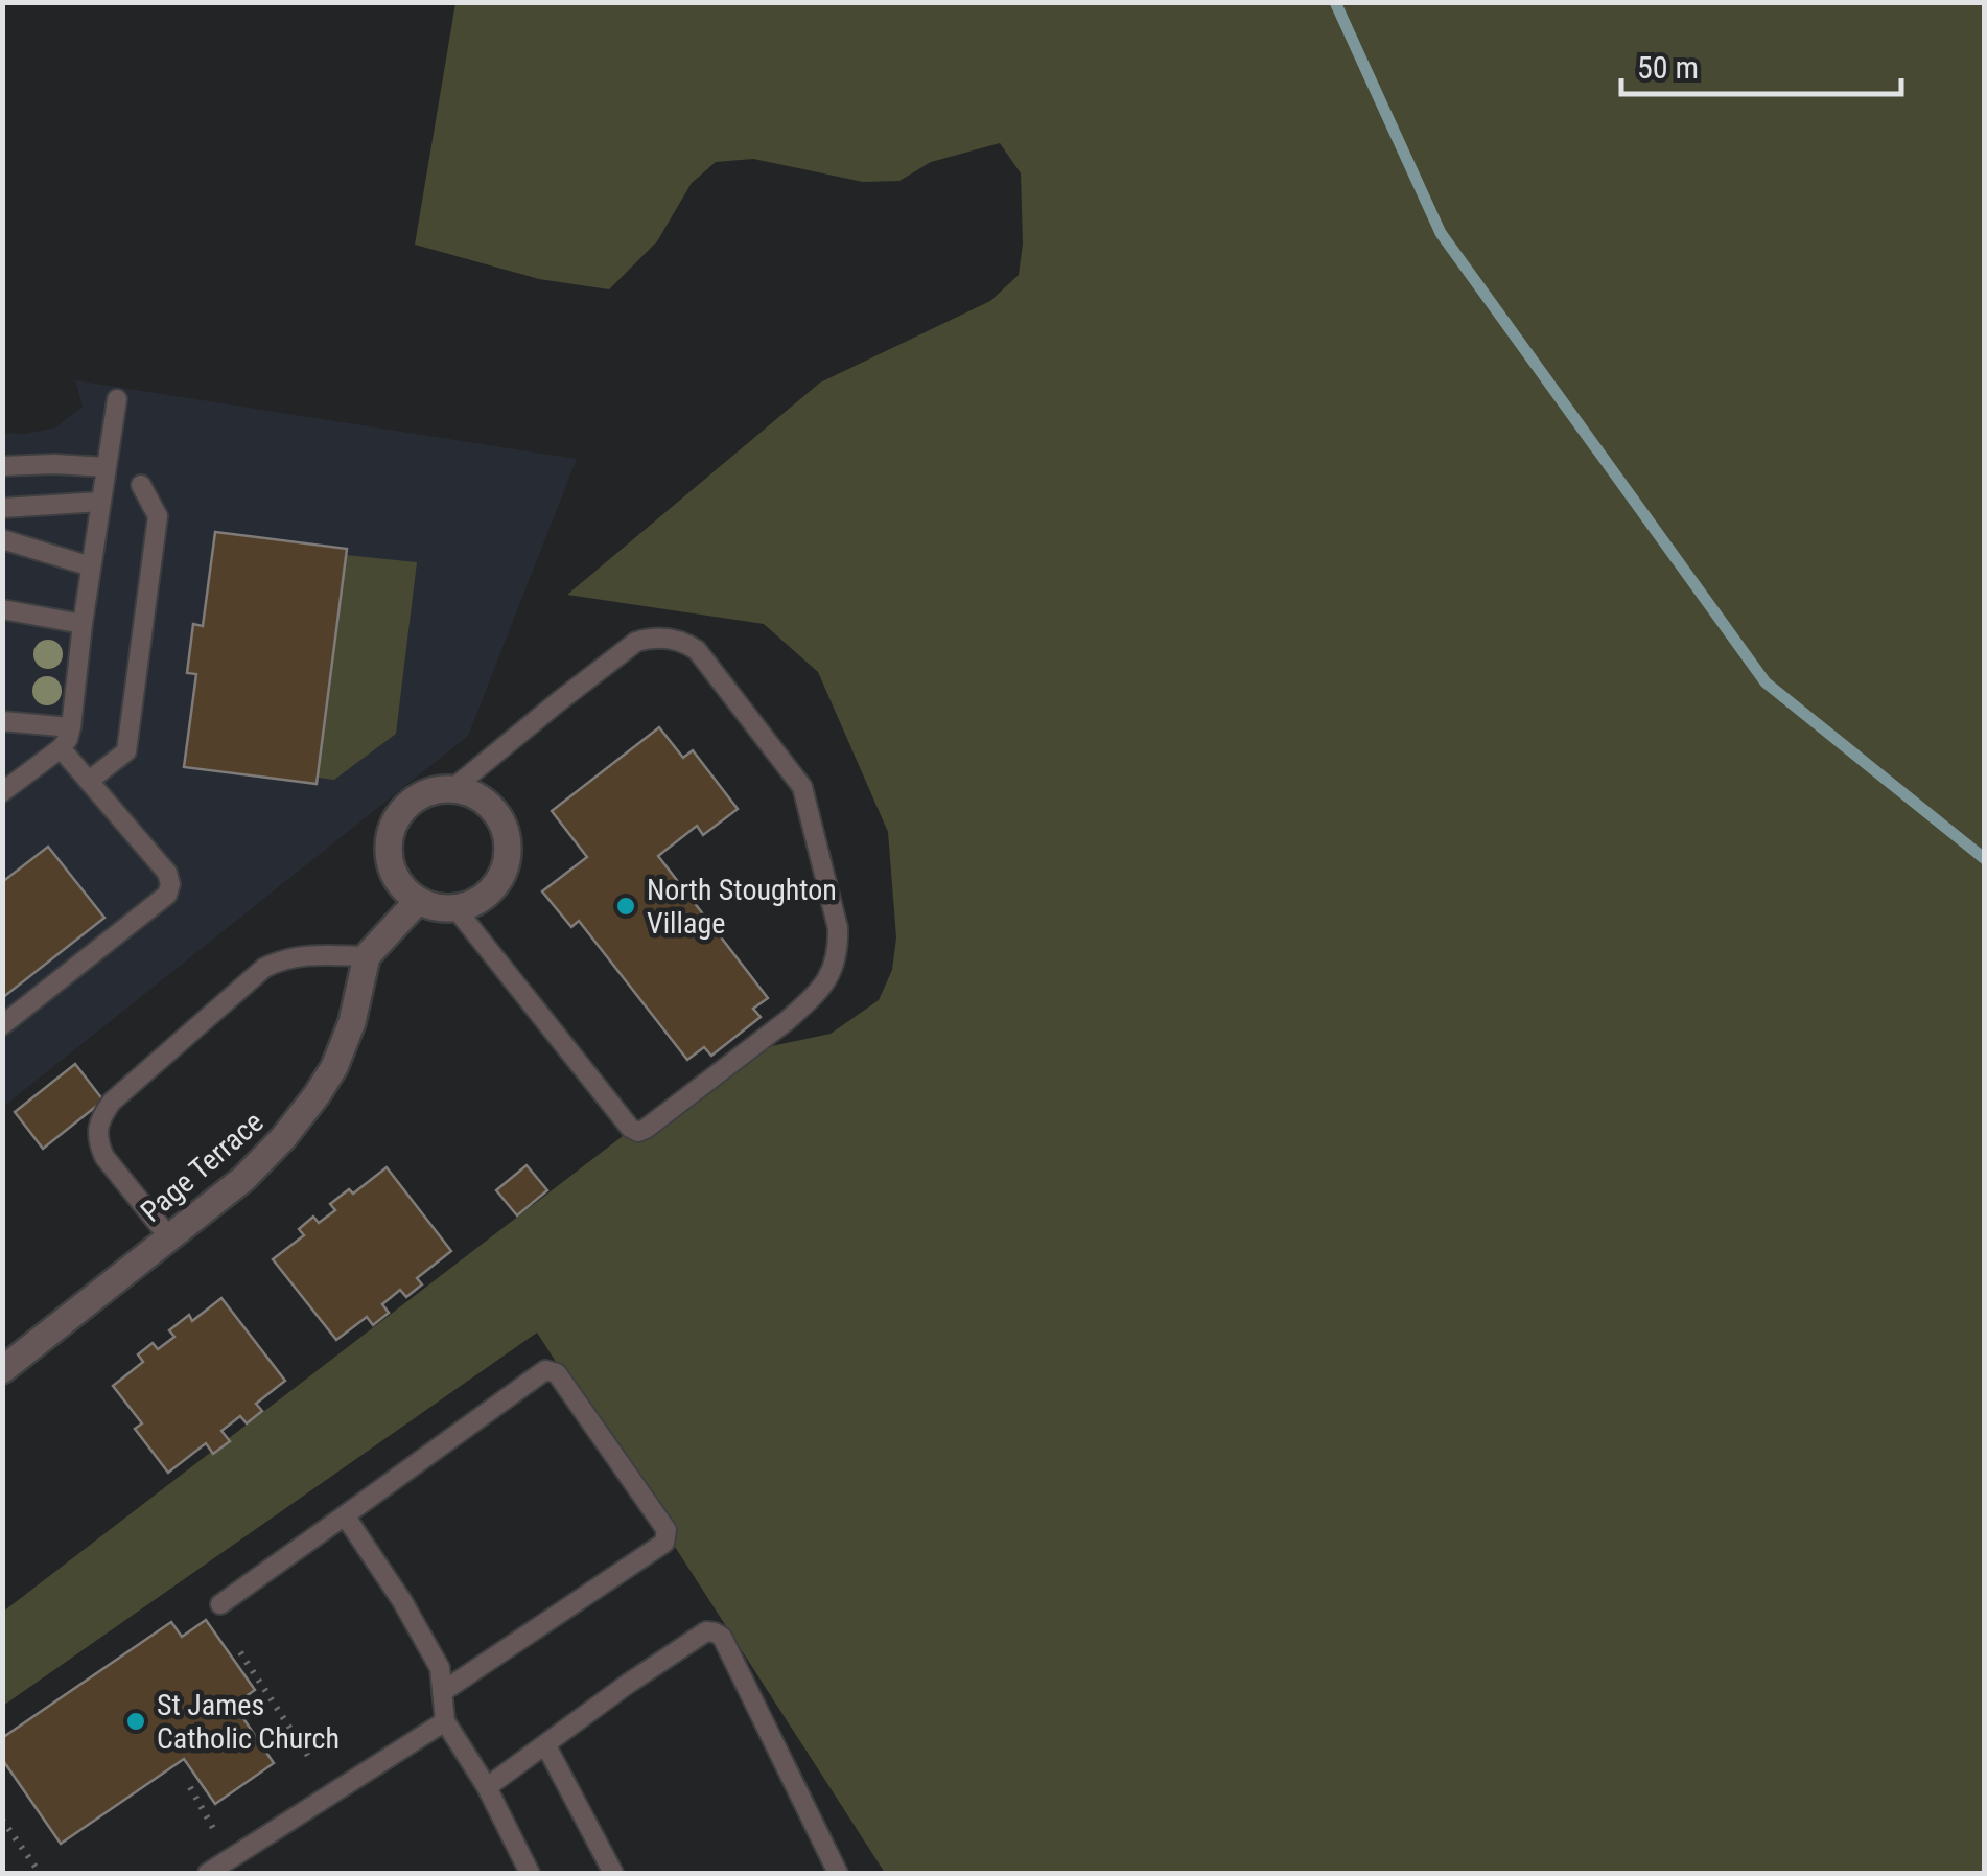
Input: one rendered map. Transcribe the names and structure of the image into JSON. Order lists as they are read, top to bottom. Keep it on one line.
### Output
{"streets":{"street":["Page Terrace"]},"places":["North Stoughton Village","St James Catholic Church"],"scale_bar":"50 m"}
